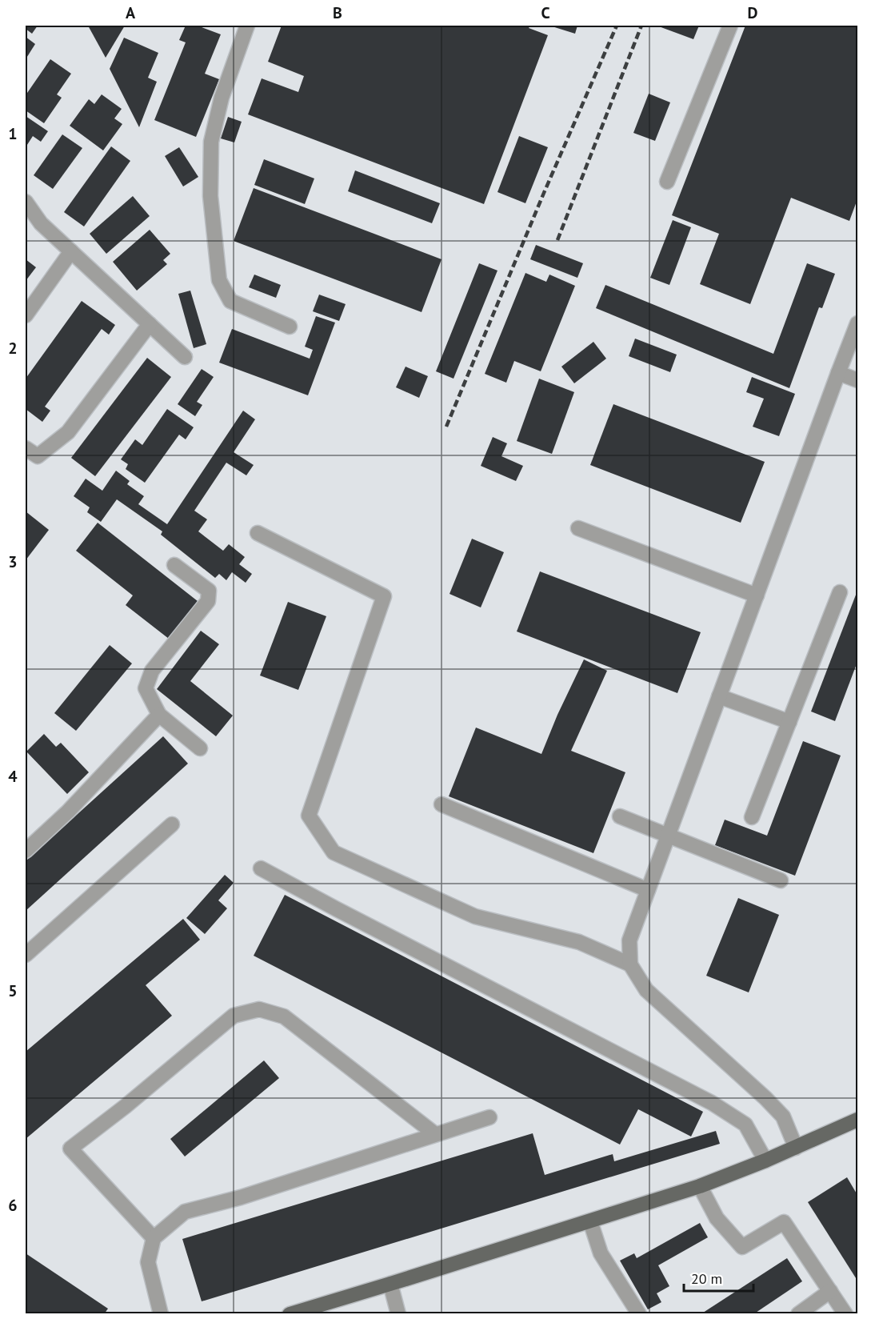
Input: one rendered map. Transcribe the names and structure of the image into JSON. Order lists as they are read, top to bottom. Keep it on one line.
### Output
{"scale_bar":"20 m","grid":{"columns":["A","B","C","D"],"rows":["1","2","3","4","5","6"]}}
